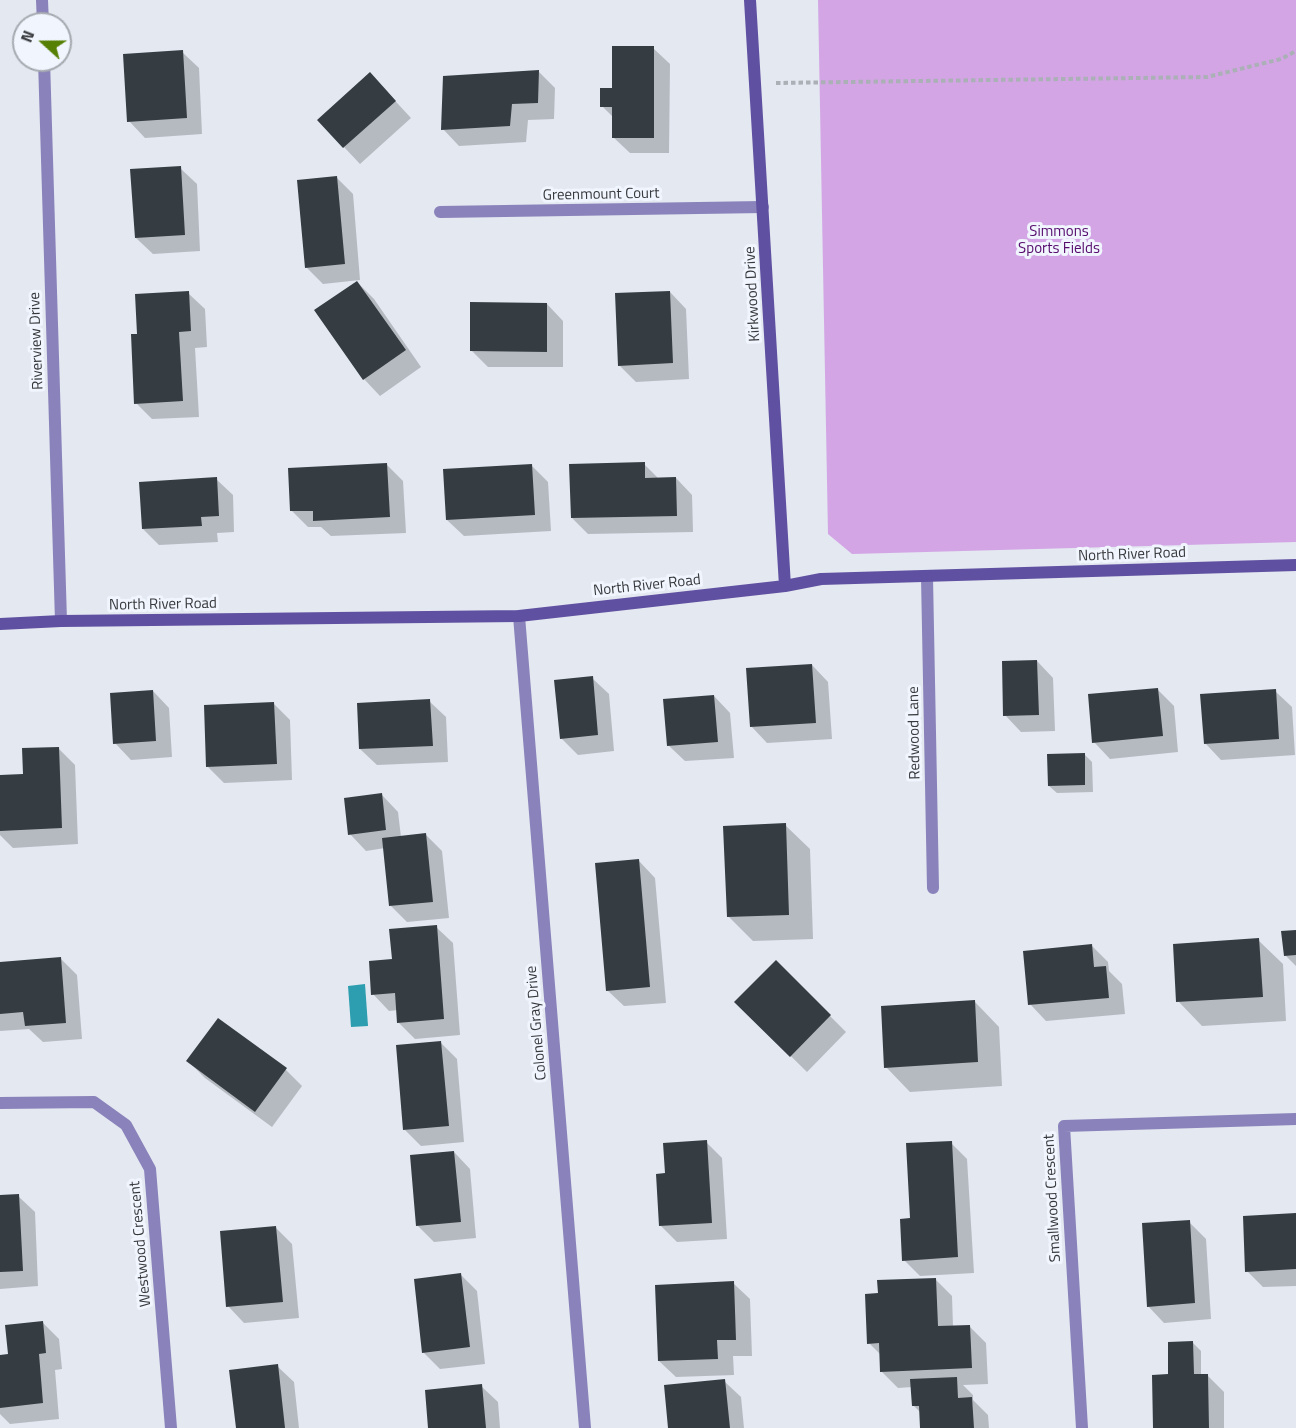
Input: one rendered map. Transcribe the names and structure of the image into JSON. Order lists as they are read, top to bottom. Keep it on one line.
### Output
{"streets":{"main road":["Kirkwood Drive","North River Road"],"street":["Greenmount Court","Riverview Drive","Redwood Lane","Colonel Gray Drive","Smallwood Crescent","Westwood Crescent"]},"crossings":[["Greenmount Court","Kirkwood Drive"],["Kirkwood Drive","North River Road"],["Riverview Drive","North River Road"],["North River Road","Redwood Lane"],["North River Road","Colonel Gray Drive"]],"parks":["Simmons Sports Fields"],"north":"left"}
